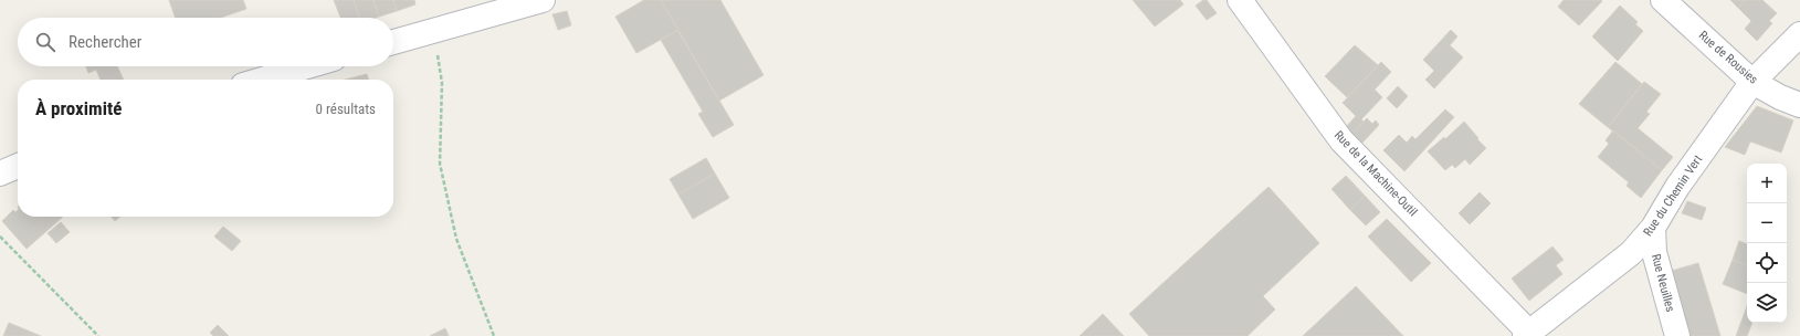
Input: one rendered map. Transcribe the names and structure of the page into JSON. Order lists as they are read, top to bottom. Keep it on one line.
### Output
{"streets":{"street":["Rue de Rousies","Rue de la Machine-Outil","Rue du Chemin Vert","Rue Neuilles"]},"crossings":[["Rue de Rousies","Rue du Chemin Vert"],["Rue de la Machine-Outil","Rue du Chemin Vert"],["Rue du Chemin Vert","Rue Neuilles"]],"page":{"search":"Rechercher","heading":["À proximité","0 résultats"],"map_buttons":["+","−"]}}
